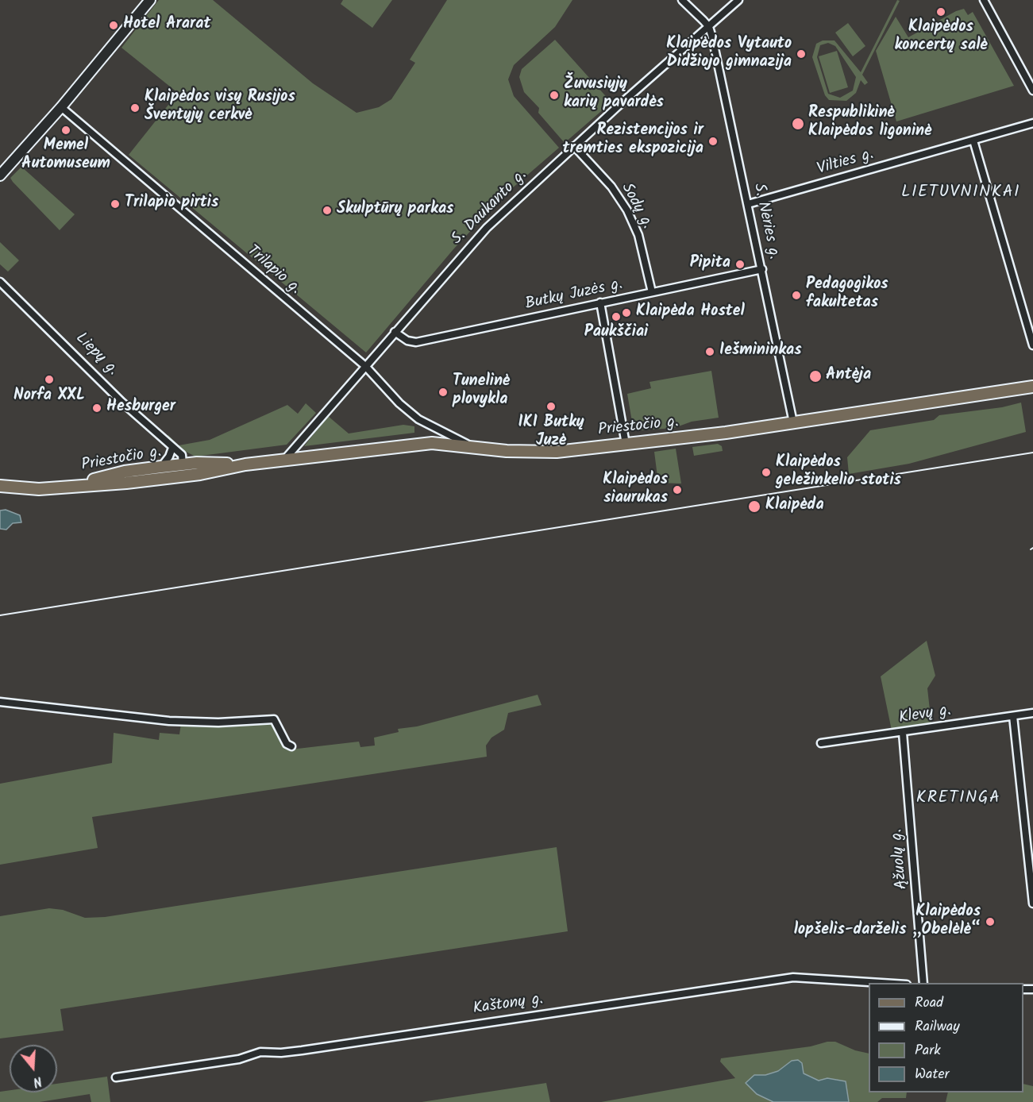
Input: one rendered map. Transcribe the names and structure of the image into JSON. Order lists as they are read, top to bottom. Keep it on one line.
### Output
{"streets":{"main road":["Priestočio g."],"street":["Vilties g.","Sodų g.","S. Daukanto g.","S. Nėries g.","Trilapio g.","Butkų Juzės g.","Liepų g.","Klevų g.","Ąžuolų g.","Kaštonų g."]},"crossings":[["Vilties g.","S. Nėries g."],["Sodų g.","S. Daukanto g."],["Sodų g.","Butkų Juzės g."],["S. Daukanto g.","S. Nėries g."],["S. Daukanto g.","Trilapio g."],["S. Daukanto g.","Butkų Juzės g."],["S. Daukanto g.","Priestočio g."],["S. Nėries g.","Butkų Juzės g."],["S. Nėries g.","Priestočio g."],["Trilapio g.","Priestočio g."],["Liepų g.","Priestočio g."],["Klevų g.","Ąžuolų g."]],"districts":["LIETUVNINKAI","KRETINGA"],"places":["Klaipėdos koncertų salė","Hotel Ararat","Klaipėdos Vytauto Didžiojo gimnazija","Žuvusiųjų karių pavardės","Klaipėdos visų Rusijos Šventųjų cerkvė","Respublikinė Klaipėdos ligoninė","Memel Automuseum","Rezistencijos ir tremties ekspozicija","Trilapio pirtis","Skulptūrų parkas","Pipita","Pedagogikos fakultetas","Klaipėda Hostel","Paukščiai","Iešmininkas","Antėja","Norfa XXL","Tunelinė plovykla","IKI Butkų Juzė","Hesburger","Klaipėdos geležinkelio stotis","Klaipėdos siaurukas","Klaipėda","Klaipėdos lopšelis-darželis „Obelėlė“"],"legend":["Road","Railway","Park","Water"],"north":"bottom"}
